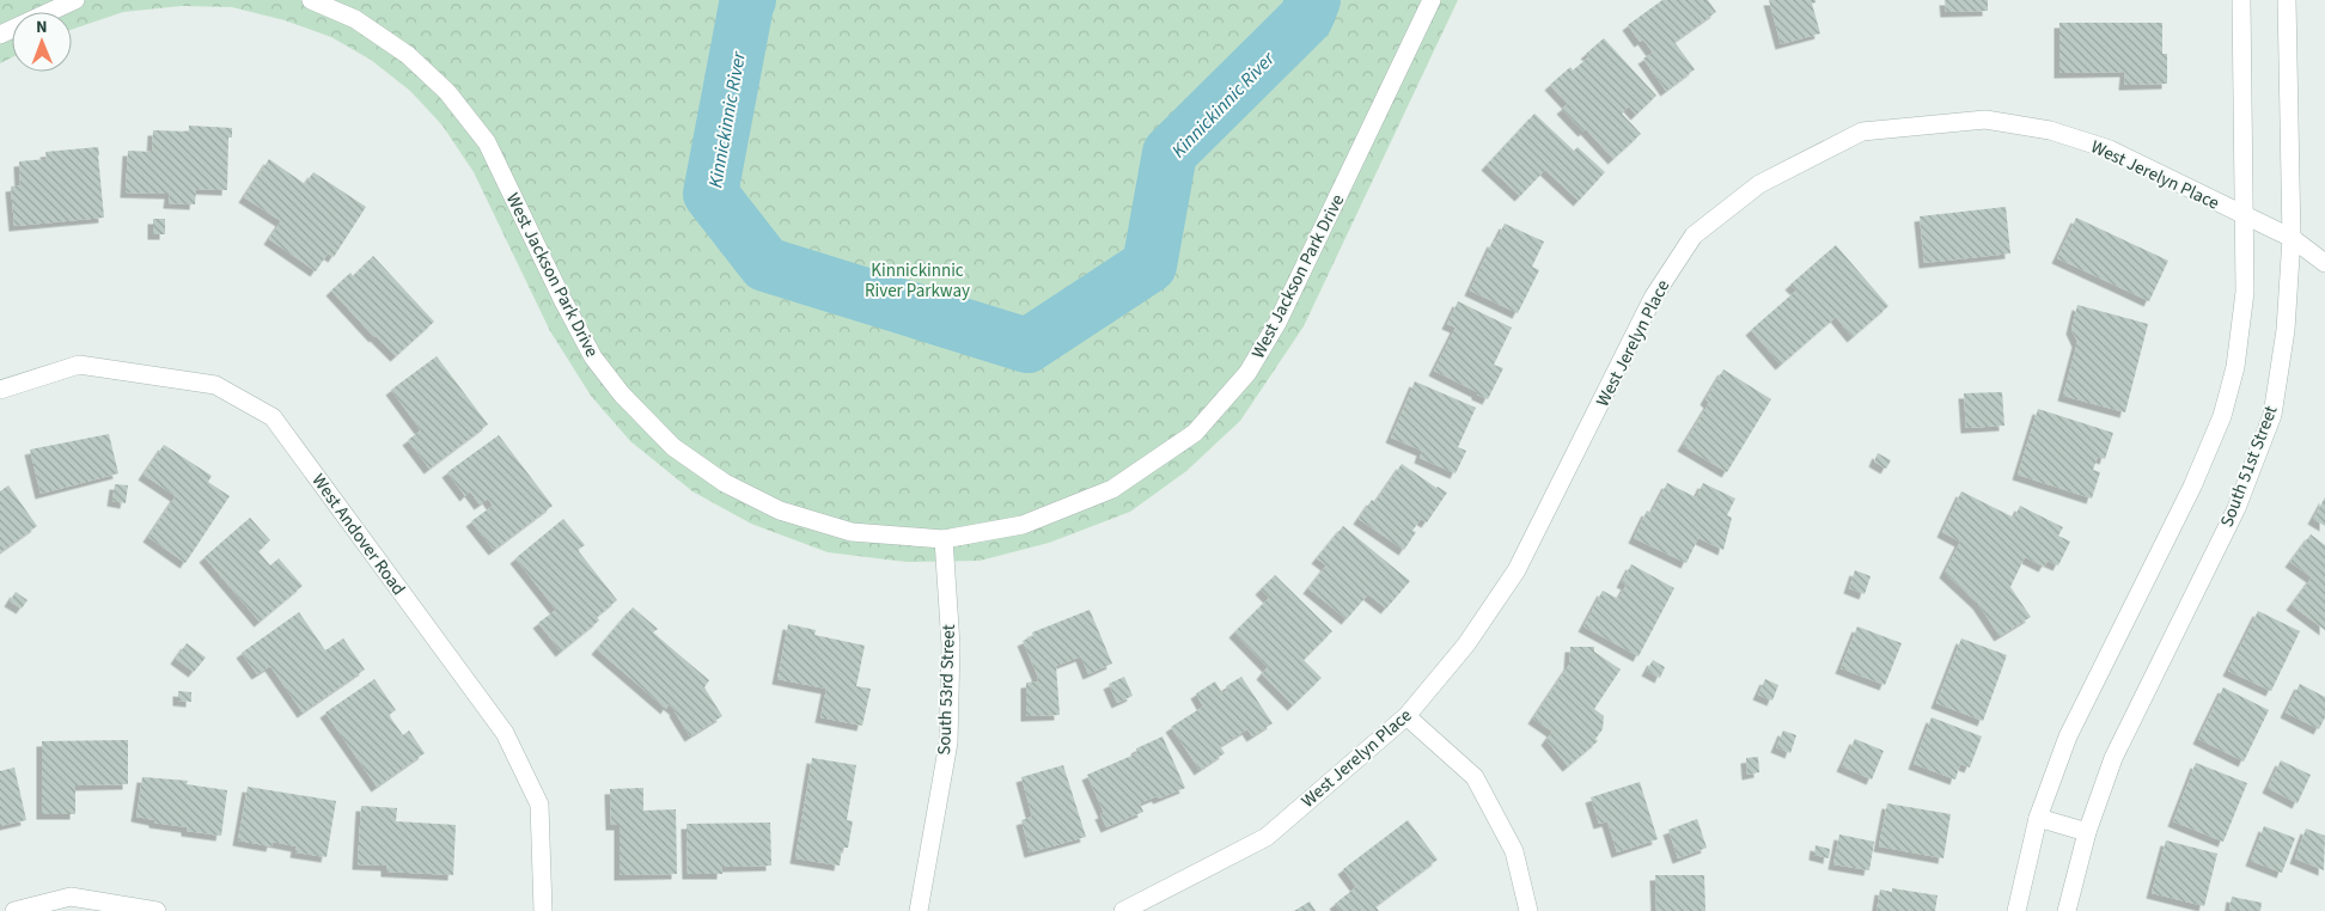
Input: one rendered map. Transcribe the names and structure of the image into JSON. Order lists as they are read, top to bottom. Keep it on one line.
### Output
{"streets":{"street":["West Jerelyn Place","West Jackson Park Drive","South 51st Street","West Andover Road","South 53rd Street"]},"crossings":[["West Jerelyn Place","South 51st Street"],["West Jackson Park Drive","South 53rd Street"]],"water":["Kinnickinnic River"],"parks":["Kinnickinnic River Parkway"],"north":"top"}
